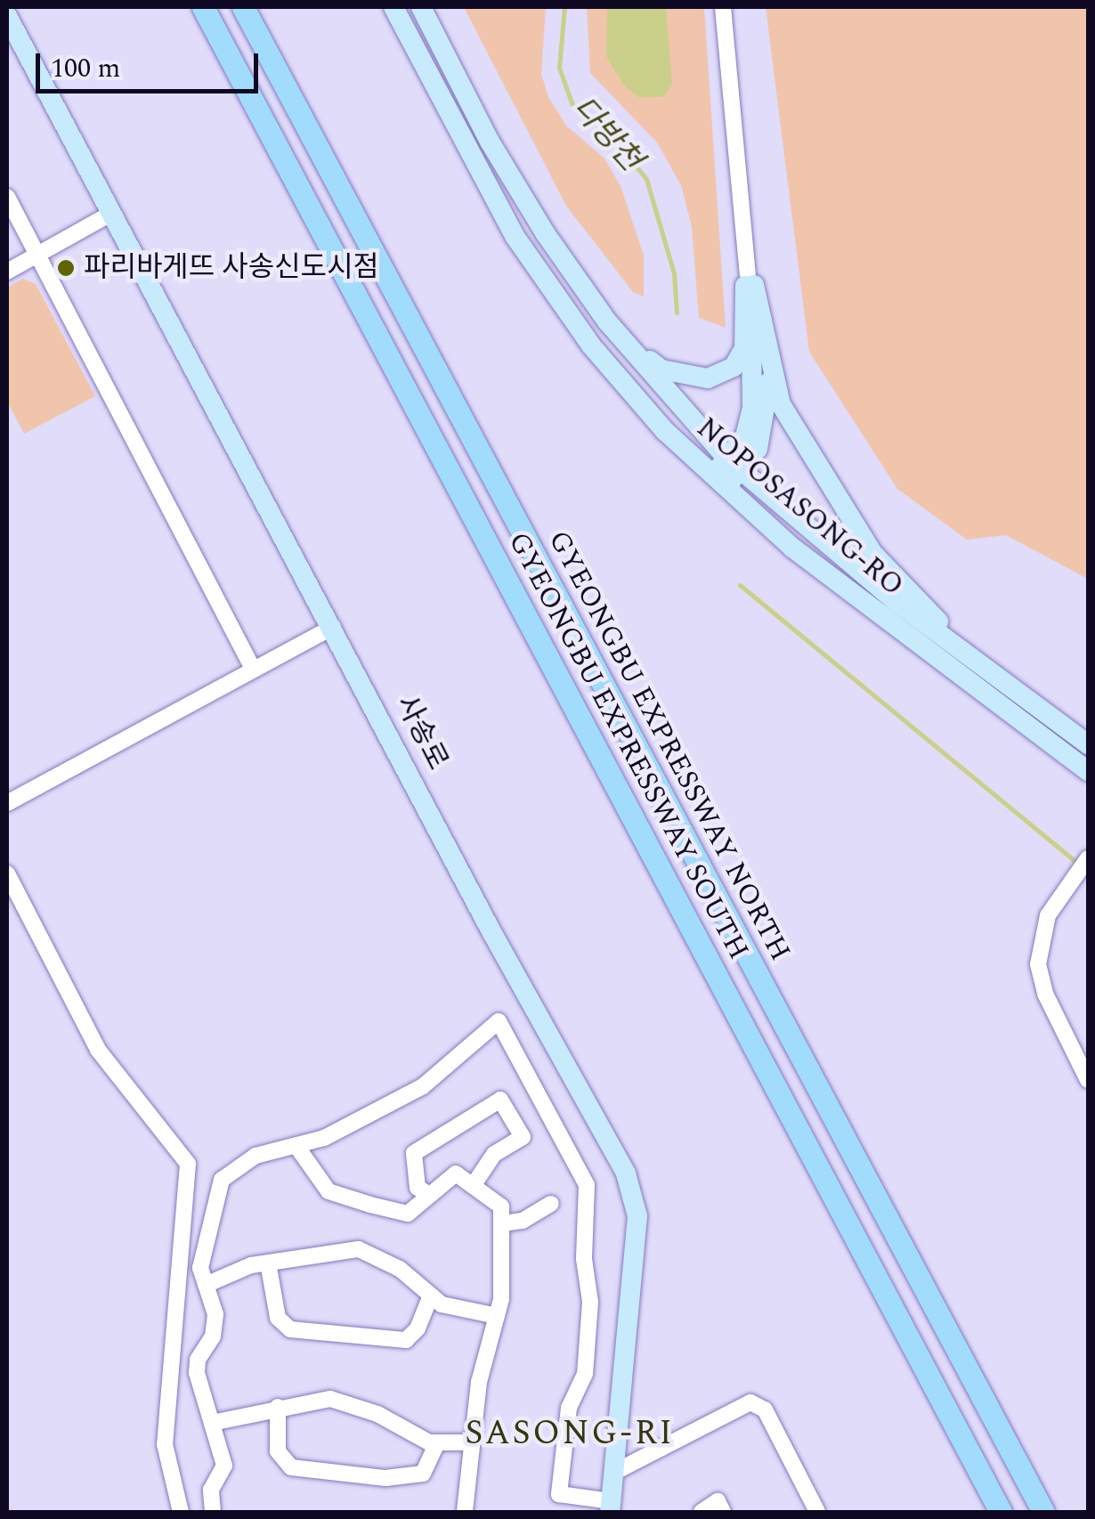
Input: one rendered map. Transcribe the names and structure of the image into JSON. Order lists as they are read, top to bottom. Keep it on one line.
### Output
{"streets":{"highway":["GYEONGBU EXPRESSWAY SOUTH","GYEONGBU EXPRESSWAY NORTH"],"main road":["NOPOSASONG-RO","사송로"]},"districts":["SASONG-RI"],"water":["다방천"],"places":["파리바게뜨 사송신도시점"],"scale_bar":"100 m"}
